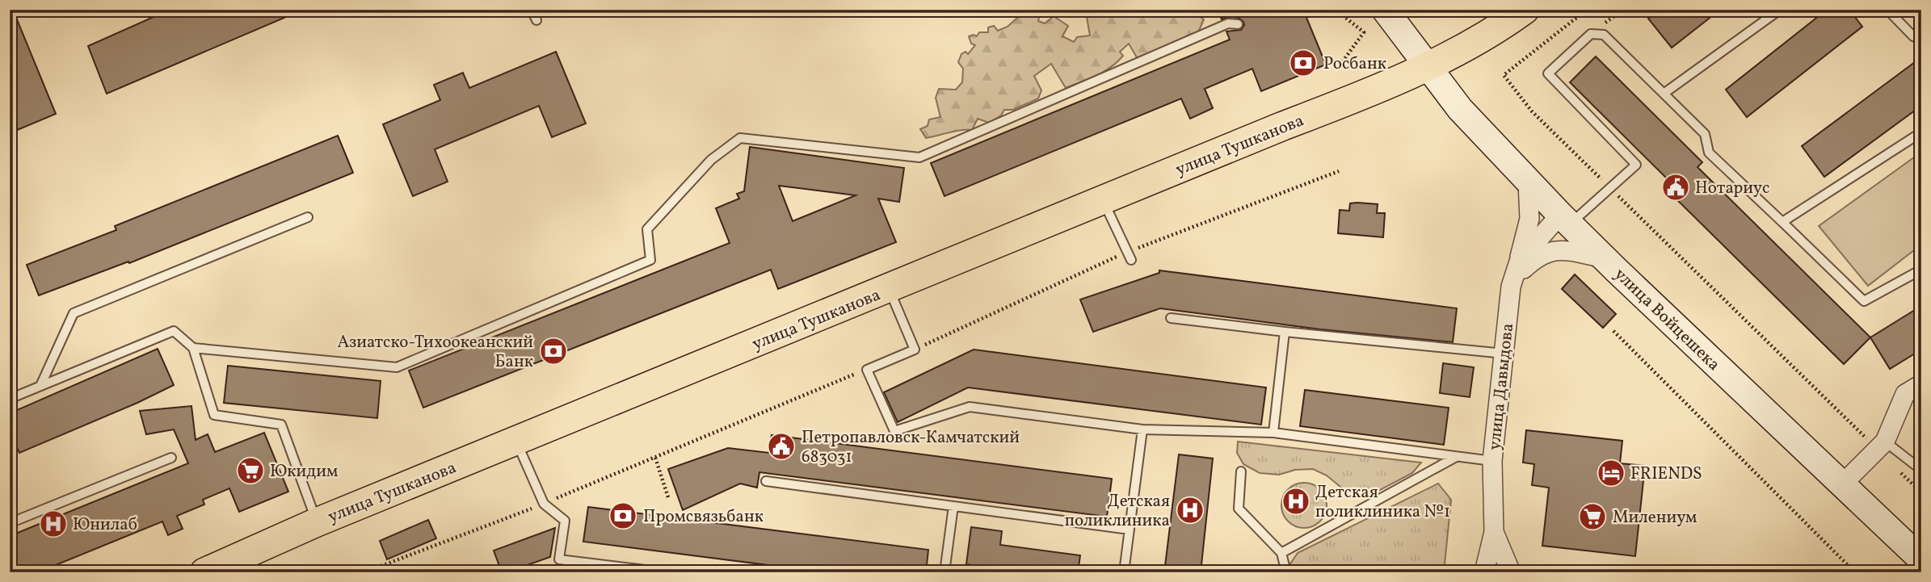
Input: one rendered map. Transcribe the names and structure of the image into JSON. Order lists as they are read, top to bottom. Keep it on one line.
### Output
{"streets":{"main road":["улица Тушканова","улица Войцешека"],"street":["улица Давыдова"]},"crossings":[["улица Тушканова","улица Войцешека"],["улица Войцешека","улица Давыдова"]],"places":{"bank":["Росбанк","Азиатско-Тихоокеанский Банк","Промсвязьбанк"],"public building":["Нотариус","Петропавловск-Камчатский 683031"],"supermarket":["Юкидим","Милениум"],"hotel":["FRIENDS"],"hospital":["Детская поликлиника №1","Детская поликлиника","Юнилаб"]}}
